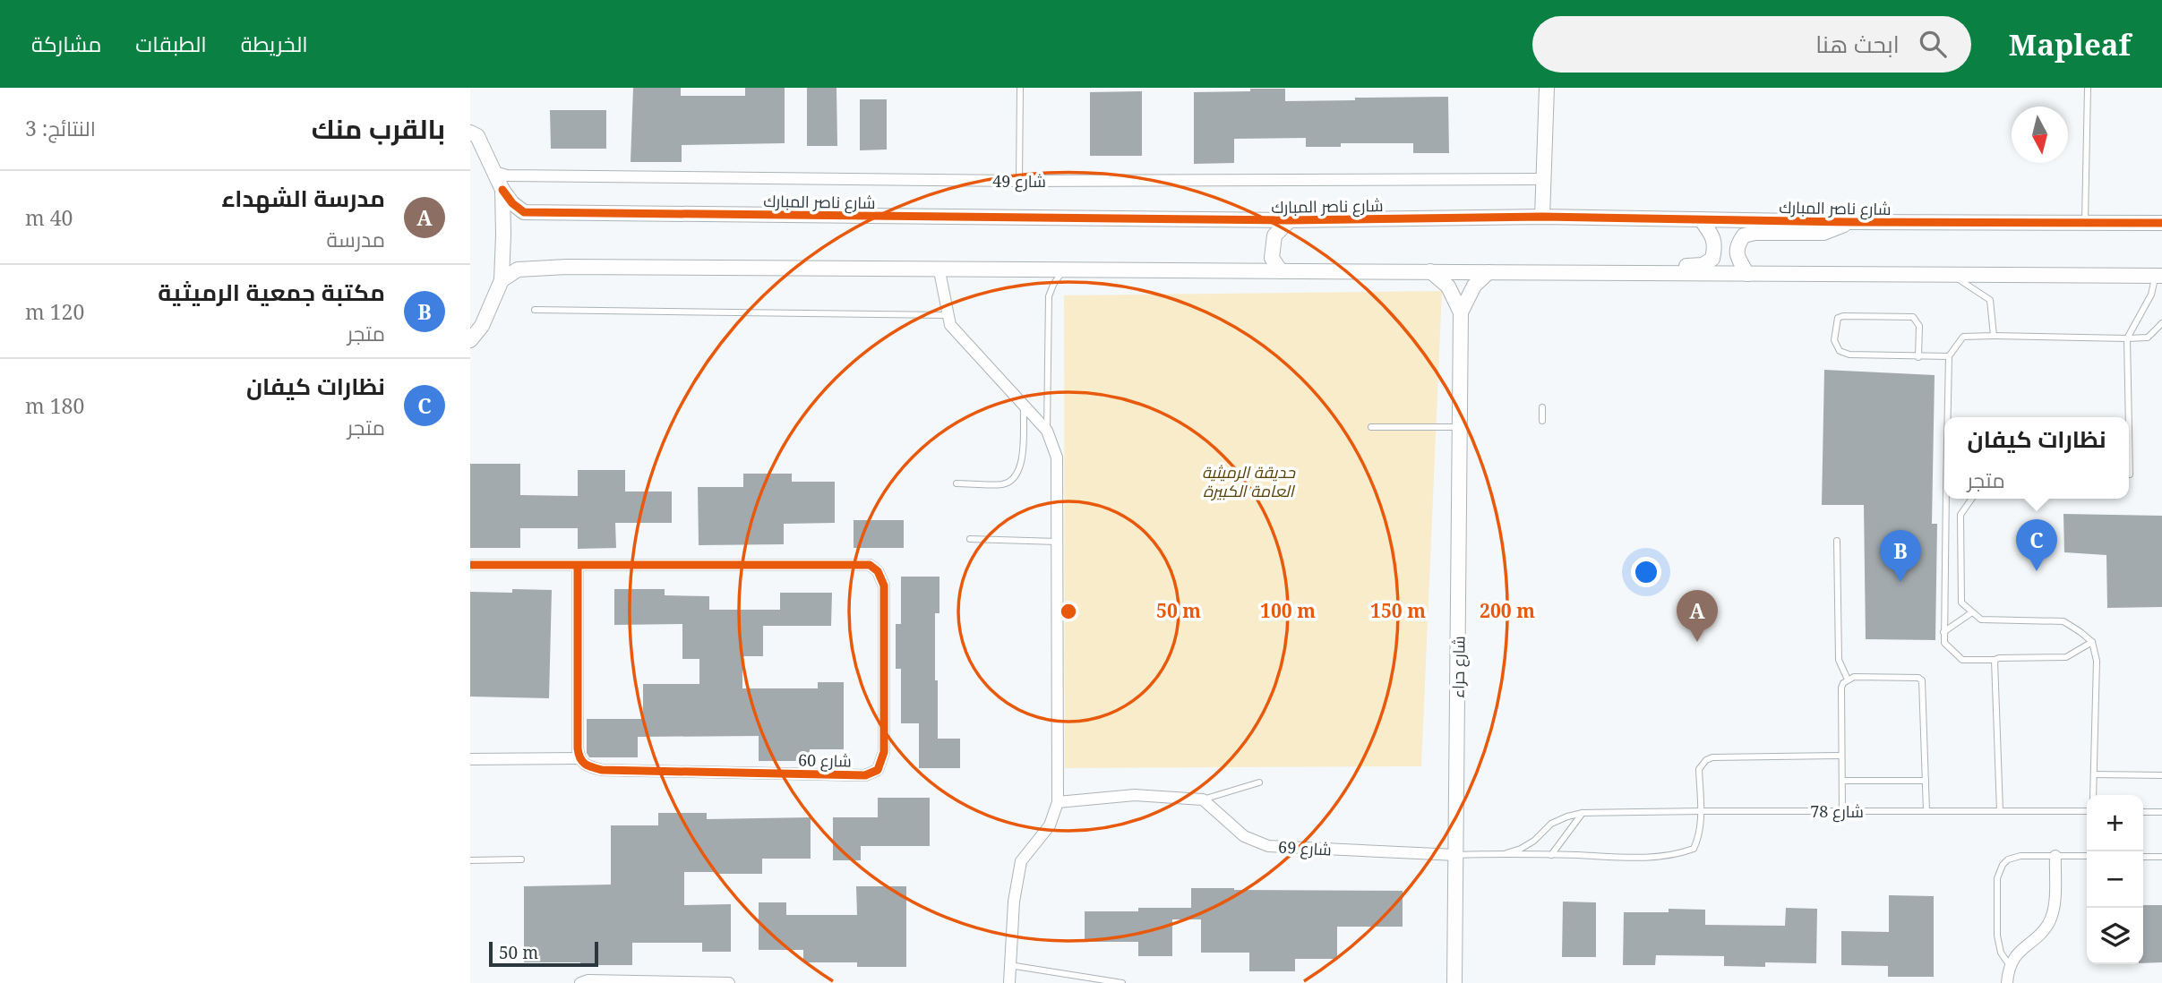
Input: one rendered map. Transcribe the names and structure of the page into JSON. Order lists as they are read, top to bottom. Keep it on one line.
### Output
{"streets":{"street":["شارع 49","شارع ناصر المبارك","شارع حراء","شارع 60","شارع 69"],"lane":["شارع 78"]},"crossings":[["شارع حراء","شارع 78"],["شارع حراء","شارع 69"],["شارع 78","شارع 69"]],"parks":["حديقة الرميثية العامة الكبيرة"],"scale_bar":"50 m","north":"bottom","page":{"header":"Mapleaf","search":"ابحث هنا","nav":["الخريطة","الطبقات","مشاركة"],"heading":["بالقرب منك","النتائج: 3"],"list":[{"mark":"A","name":"مدرسة الشهداء","note":"مدرسة","value":"40 m"},{"mark":"B","name":"مكتبة جمعية الرميثية","note":"متجر","value":"120 m"},{"mark":"C","name":"نظارات كيفان","note":"متجر","value":"180 m"}],"popup":["نظارات كيفان","متجر"],"pins":["C","B","A"],"map_buttons":["+","−"],"scale":"50 m"},"rings":["50 m","100 m","150 m","200 m"]}
